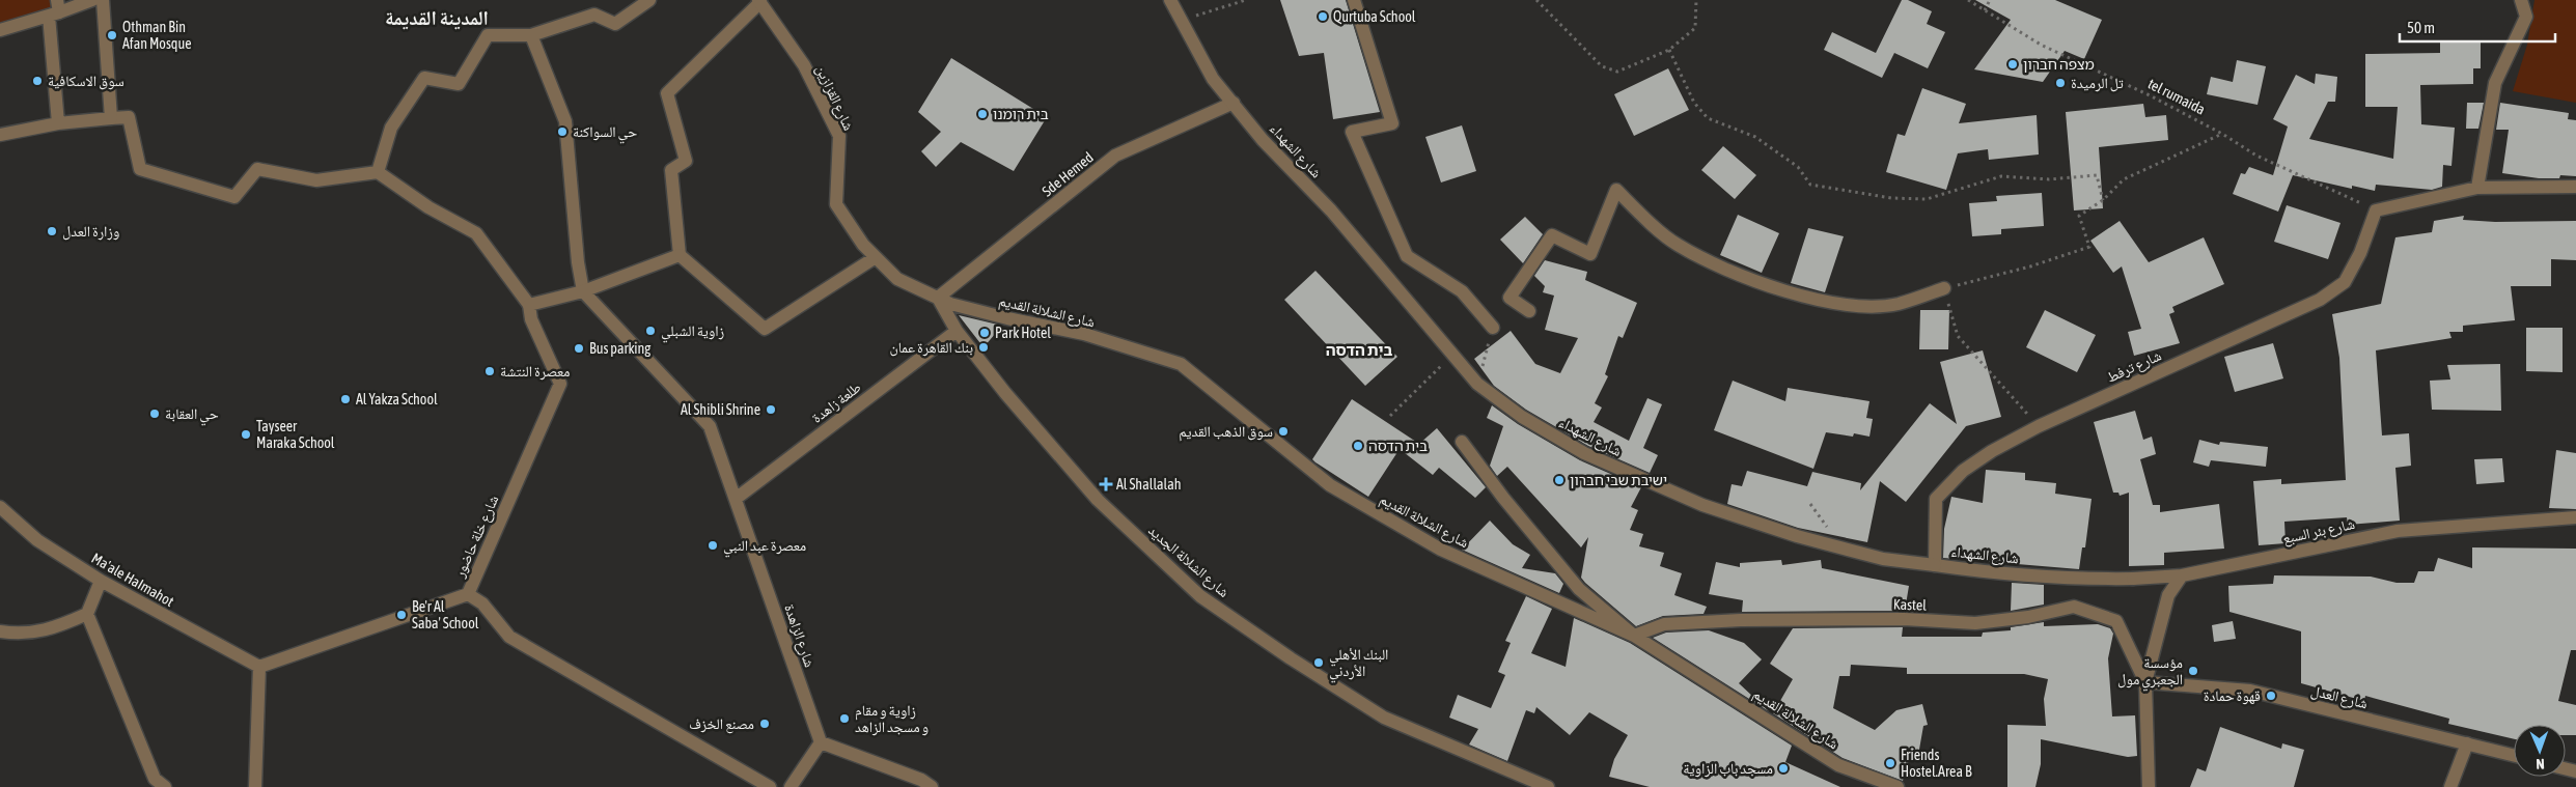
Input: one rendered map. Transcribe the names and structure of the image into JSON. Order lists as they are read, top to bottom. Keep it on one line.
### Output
{"streets":{"street":["شارع القزازين","شارع الشهداء","Sde Hemed","شارع الشلالة القديم","شارع ترفط","طلعة زاهدة","شارع بئر السبع","شارع خلة حاضور","شارع الشلالة الجديد","Ma'ale HaImahot","Kastel","شارع الزاهدة","شارع العدل"],"path":["tel rumaida"]},"crossings":[["tel rumaida","شارع ترفط"],["شارع القزازين","Sde Hemed"],["شارع القزازين","شارع الشلالة القديم"],["شارع القزازين","شارع الشلالة الجديد"],["شارع الشهداء","Sde Hemed"],["شارع الشهداء","شارع ترفط"],["شارع الشهداء","شارع بئر السبع"],["Sde Hemed","شارع الشلالة القديم"],["Sde Hemed","شارع الشلالة الجديد"],["شارع الشلالة القديم","شارع الشلالة الجديد"],["شارع الشلالة القديم","Kastel"],["طلعة زاهدة","شارع الشلالة الجديد"],["طلعة زاهدة","شارع الزاهدة"],["شارع خلة حاضور","Ma'ale HaImahot"],["Kastel","شارع العدل"]],"districts":["المدينة القديمة","בית הדסה"],"places":{"other":["Qurtuba School","Othman Bin Afan Mosque","מצפה חברון","سوق الاسكافية","تل الرميدة","בית רומנו","حي السواكنة","وزارة العدل","زاوية الشبلي","Park Hotel","بنك القاهرة عمان","Bus parking","معصرة النتشة","Al Yakza School","Al Shibli Shrine","حي العقابة","سوق الذهب القديم","Tayseer Maraka School","בית הדסה","ישיבת שבי חברון","معصرة عبد النبي","Be'r Al Saba' School","البنك الأهلي الأردني","مؤسسة الجعبري مول","قهوة حمادة","زاوية و مقام و مسجد الزاهد","مصنع الخزف","Friends Hostel.Area B","مسجد باب الزاوية"],"health":["Al Shallalah"]},"scale_bar":"50 m","north":"bottom"}
